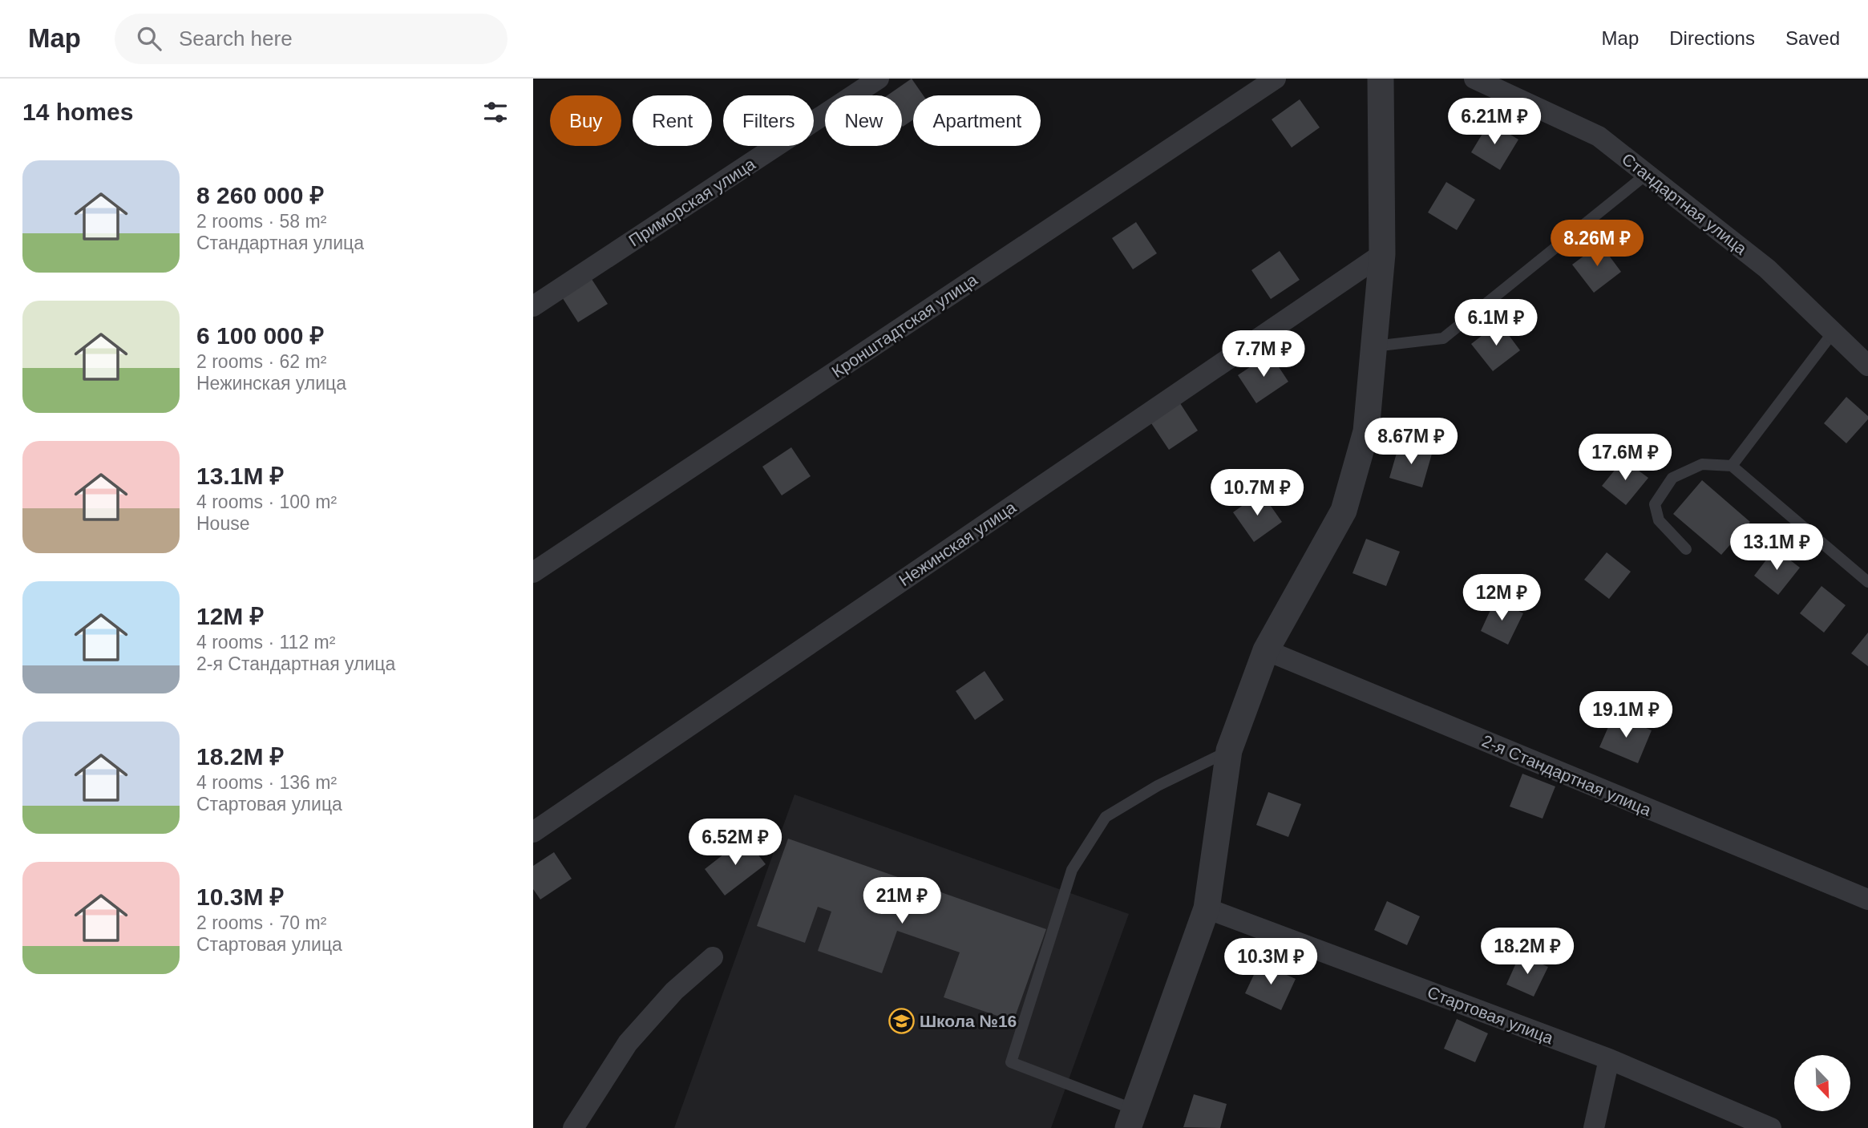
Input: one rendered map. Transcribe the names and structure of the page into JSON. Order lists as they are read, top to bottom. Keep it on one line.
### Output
{"streets":{"street":["Приморская улица","Стандартная улица","Кронштадтская улица","Нежинская улица","2-я Стандартная улица","Стартовая улица"]},"places":{"school or university":["Школа №16"]},"north":"bottom right","page":{"header":"Map","search":"Search here","nav":["Map","Directions","Saved"],"heading":"14 homes","chip":["Buy","Rent","Filters","New","Apartment"],"price":["6.21M ₽","8.26M ₽","6.1M ₽","7.7M ₽","8.67M ₽","17.6M ₽","10.7M ₽","13.1M ₽","12M ₽","19.1M ₽","6.52M ₽","21M ₽","18.2M ₽","10.3M ₽"],"list":[{"name":"8 260 000 ₽","note":"2 rooms · 58 m² · Стандартная улица"},{"name":"6 100 000 ₽","note":"2 rooms · 62 m² · Нежинская улица"},{"name":"13.1M ₽","note":"4 rooms · 100 m² · House"},{"name":"12M ₽","note":"4 rooms · 112 m² · 2-я Стандартная улица"},{"name":"18.2M ₽","note":"4 rooms · 136 m² · Стартовая улица"},{"name":"10.3M ₽","note":"2 rooms · 70 m² · Стартовая улица"}]}}
